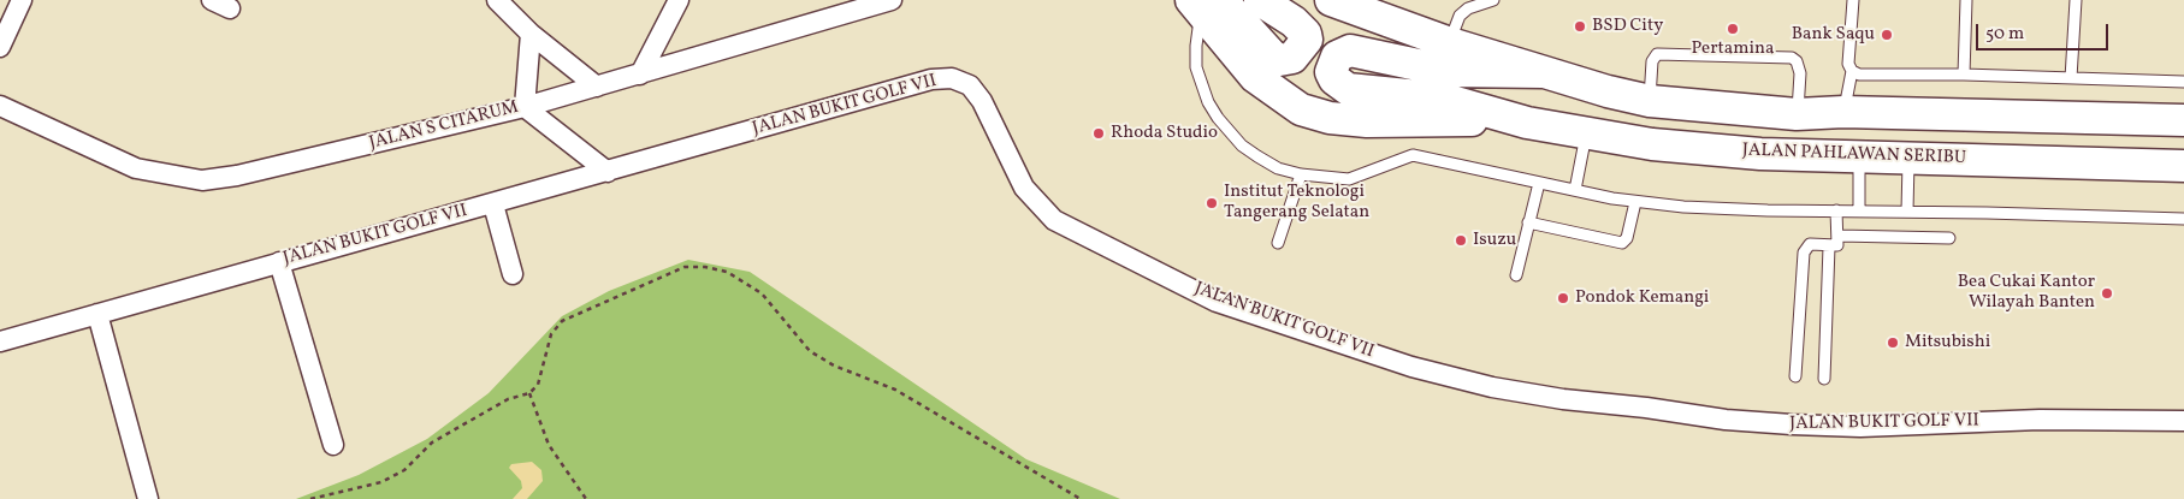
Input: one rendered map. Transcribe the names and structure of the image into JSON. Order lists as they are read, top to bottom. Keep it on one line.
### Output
{"streets":{"main road":["JALAN PAHLAWAN SERIBU"],"street":["JALAN BUKIT GOLF VII","JALAN S CITARUM"]},"places":["BSD City","Pertamina","Bank Saqu","Rhoda Studio","Institut Teknologi Tangerang Selatan","Isuzu","Bea Cukai Kantor Wilayah Banten","Pondok Kemangi","Mitsubishi"],"scale_bar":"50 m"}
